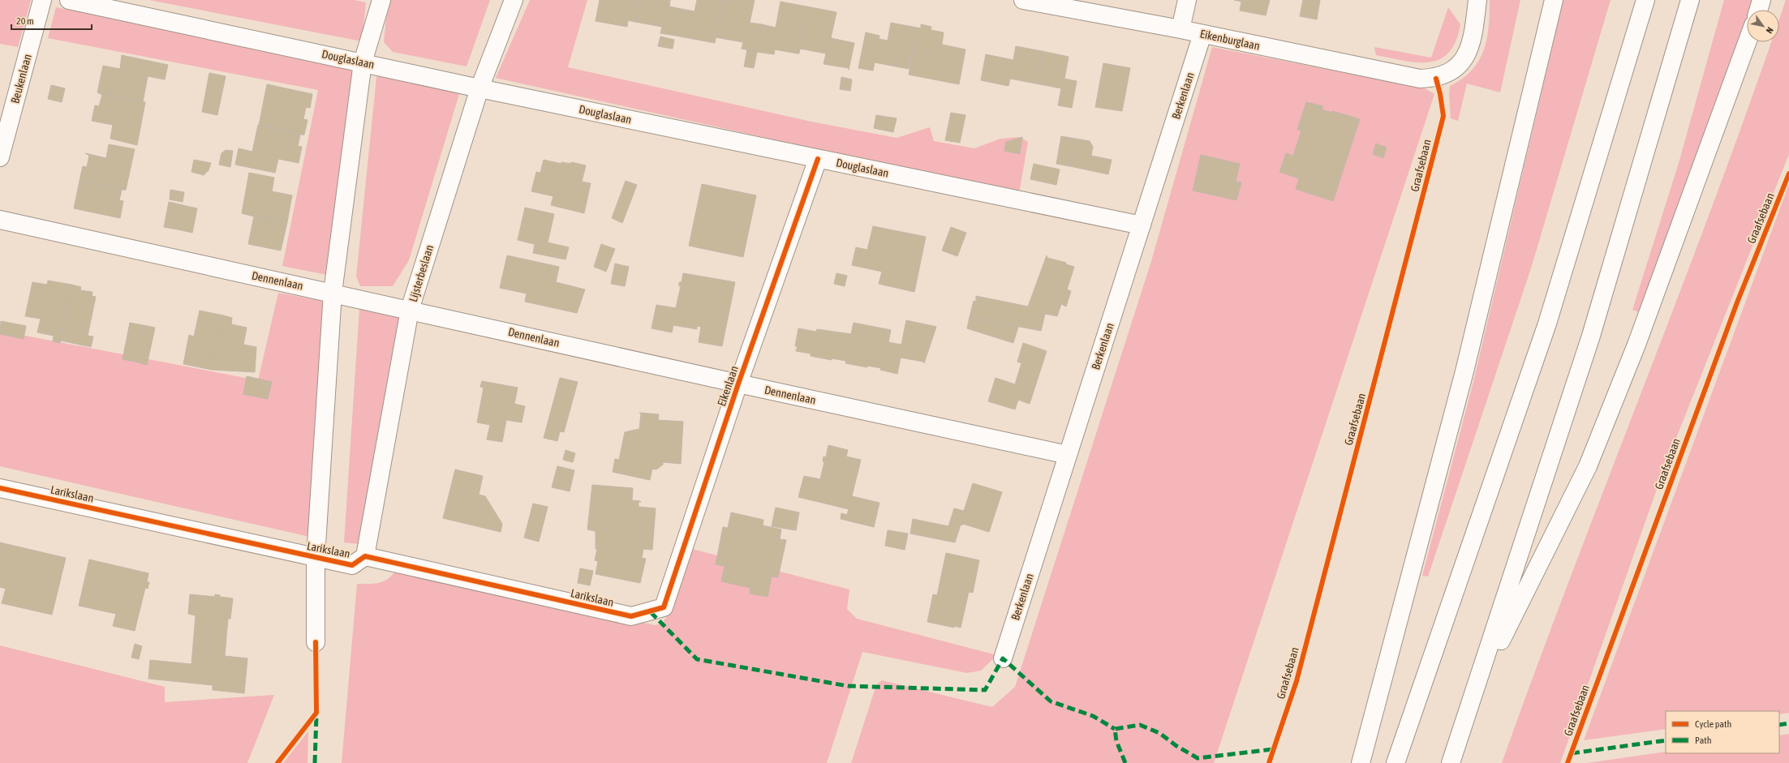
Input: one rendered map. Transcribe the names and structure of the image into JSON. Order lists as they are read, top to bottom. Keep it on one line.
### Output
{"streets":{"main road":["Eikenburglaan","Douglaslaan","Beukenlaan","Berkenlaan","Lijsterbeslaan","Dennenlaan","Eikenlaan","Larikslaan"],"cycle path":["Graafsebaan"]},"crossings":[["Eikenburglaan","Berkenlaan"],["Douglaslaan","Berkenlaan"],["Douglaslaan","Lijsterbeslaan"],["Douglaslaan","Eikenlaan"],["Berkenlaan","Dennenlaan"],["Lijsterbeslaan","Dennenlaan"],["Lijsterbeslaan","Larikslaan"],["Dennenlaan","Eikenlaan"],["Eikenlaan","Larikslaan"]],"legend":["Cycle path","Path"],"scale_bar":"20 m","north":"bottom right"}
